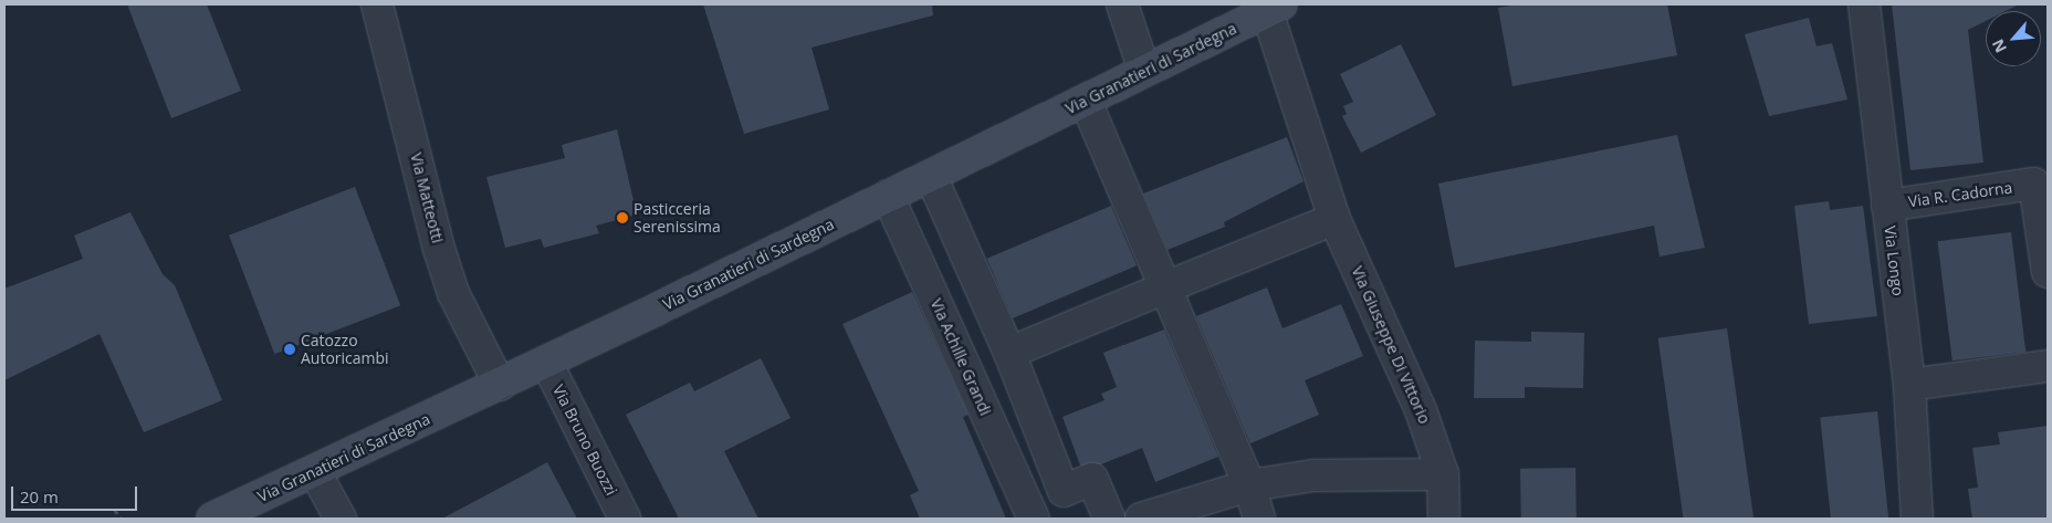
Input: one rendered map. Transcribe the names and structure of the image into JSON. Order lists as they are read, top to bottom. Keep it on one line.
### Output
{"streets":{"street":["Via Granatieri di Sardegna","Via R. Cadorna","Via Matteotti","Via Longo","Via Giuseppe Di Vittorio","Via Achille Grandi","Via Bruno Buozzi"]},"crossings":[["Via Granatieri di Sardegna","Via Matteotti"],["Via Granatieri di Sardegna","Via Giuseppe Di Vittorio"],["Via Granatieri di Sardegna","Via Achille Grandi"],["Via Granatieri di Sardegna","Via Bruno Buozzi"],["Via R. Cadorna","Via Longo"]],"places":["Pasticceria Serenissima","Catozzo Autoricambi"],"scale_bar":"20 m","north":"bottom left"}
